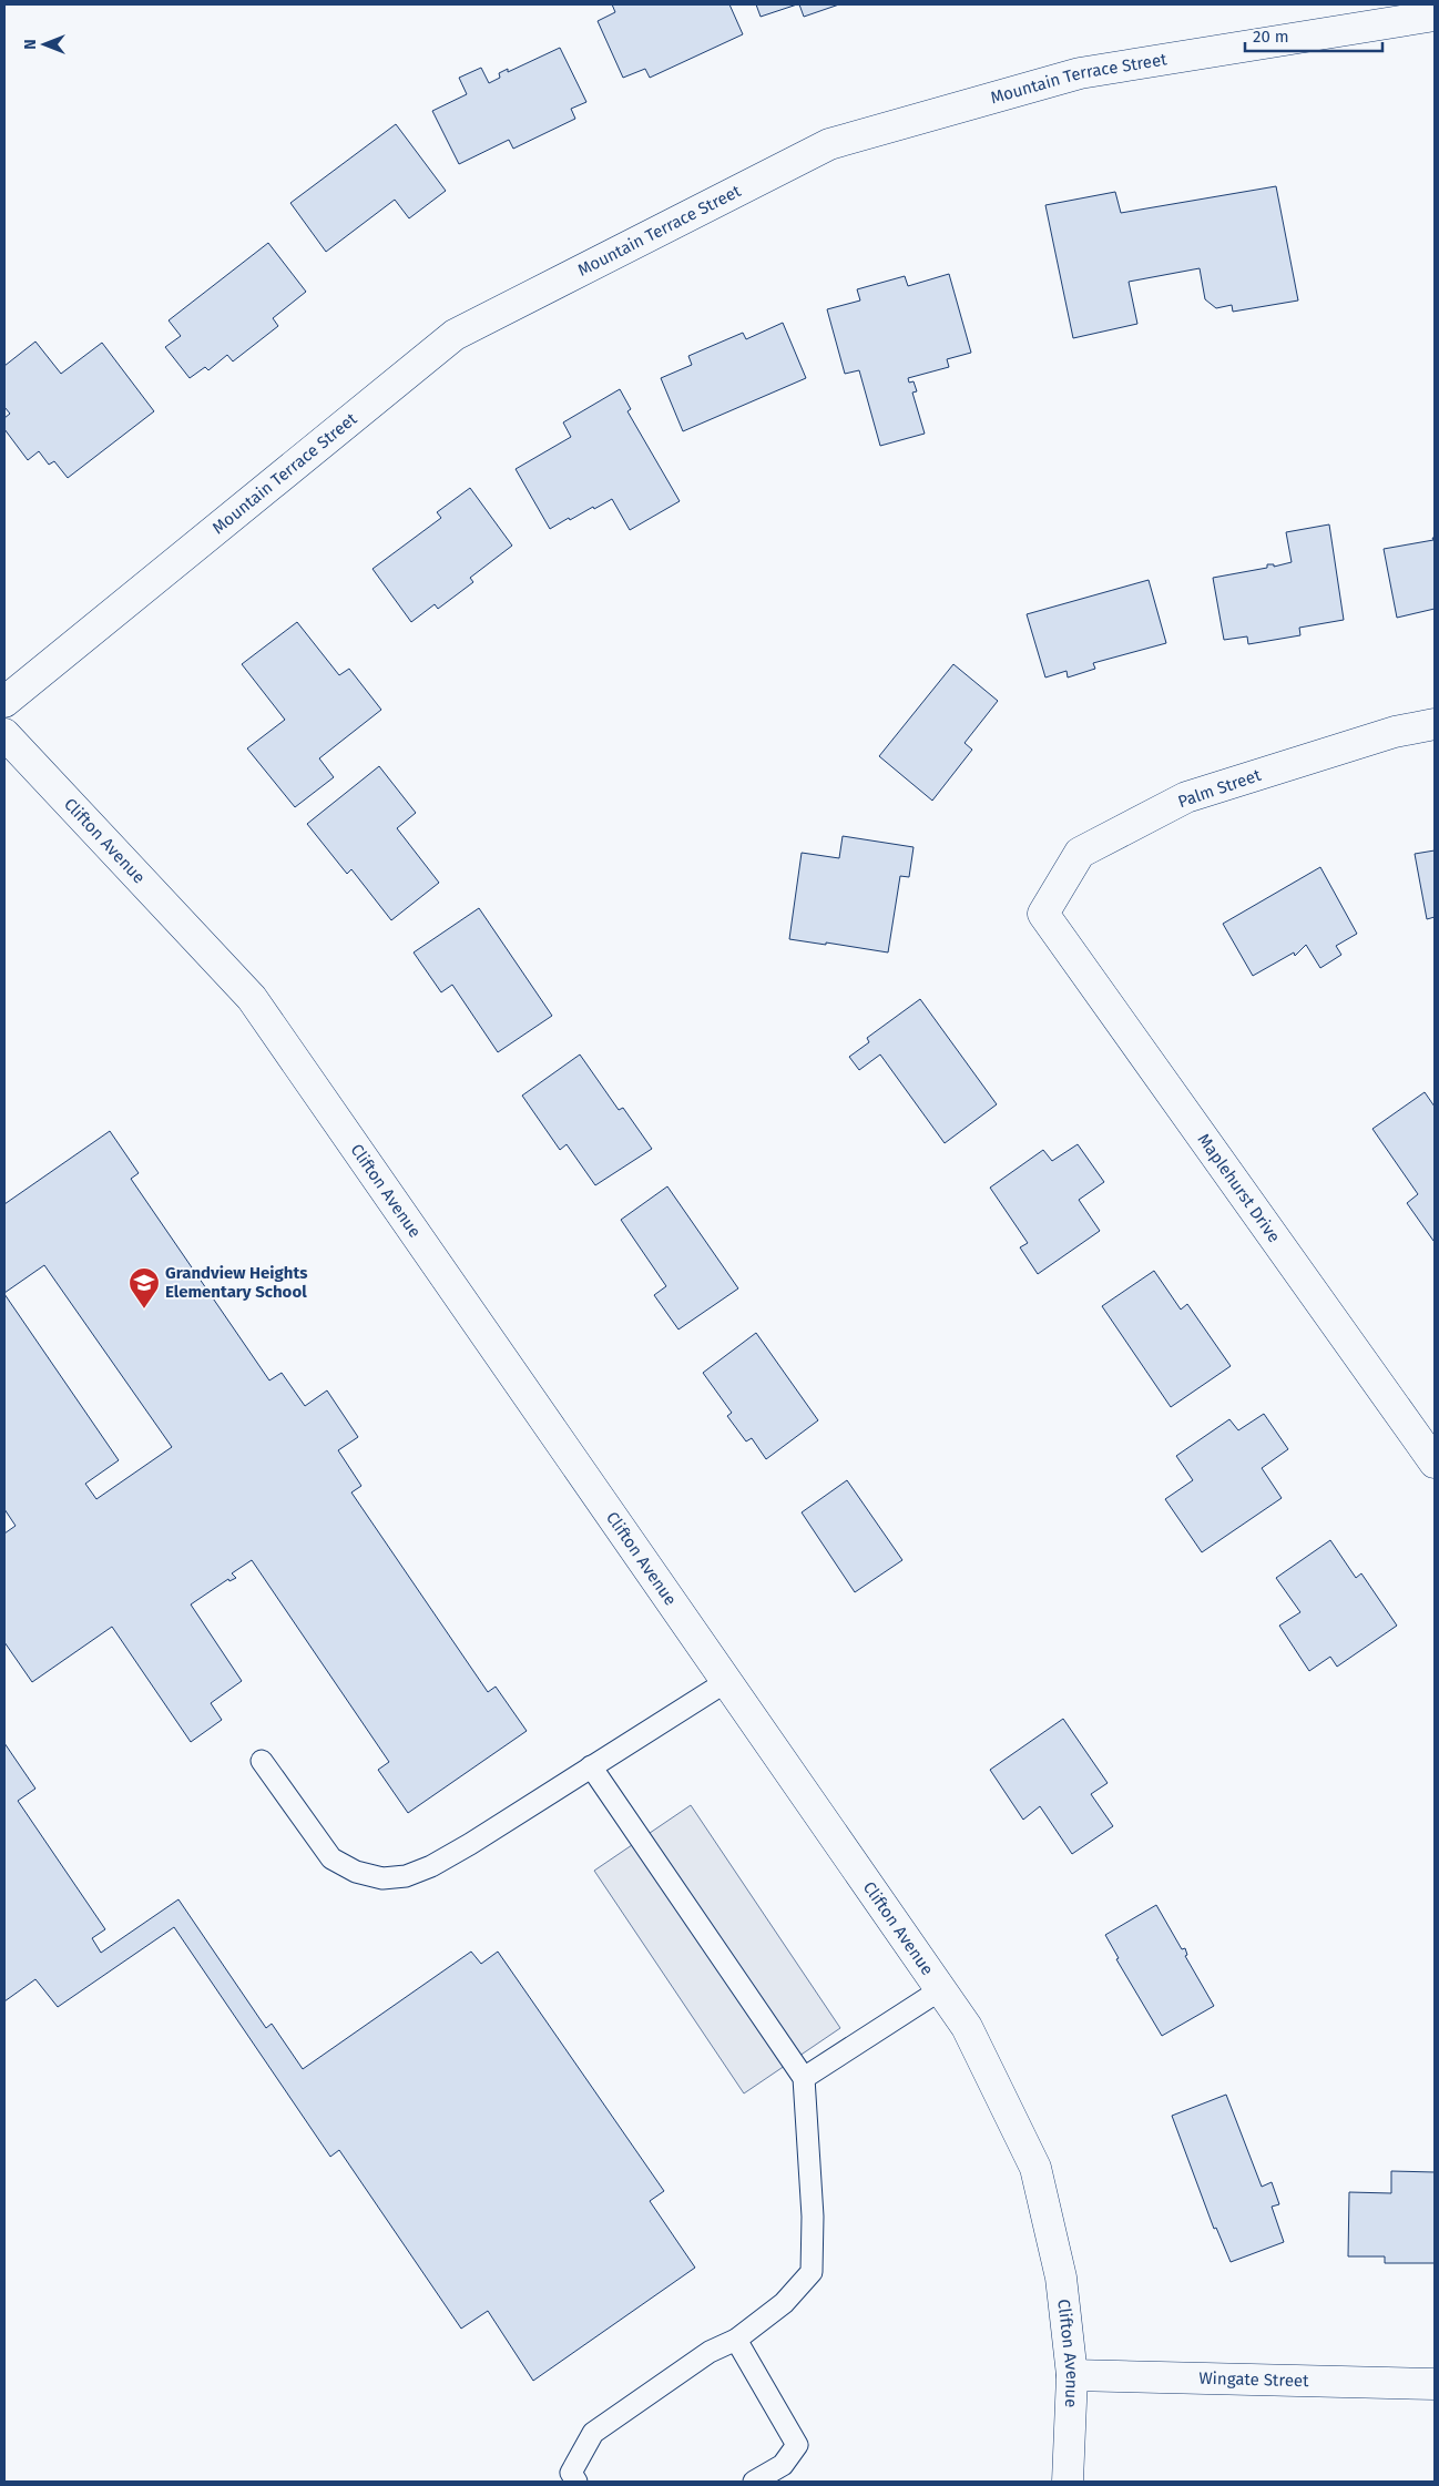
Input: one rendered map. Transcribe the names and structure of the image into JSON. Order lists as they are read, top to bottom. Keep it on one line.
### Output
{"streets":{"street":["Mountain Terrace Street","Palm Street","Clifton Avenue","Maplehurst Drive","Wingate Street"]},"crossings":[["Palm Street","Maplehurst Drive"],["Clifton Avenue","Wingate Street"]],"places":{"school or university":["Grandview Heights Elementary School"]},"scale_bar":"20 m","north":"left"}
